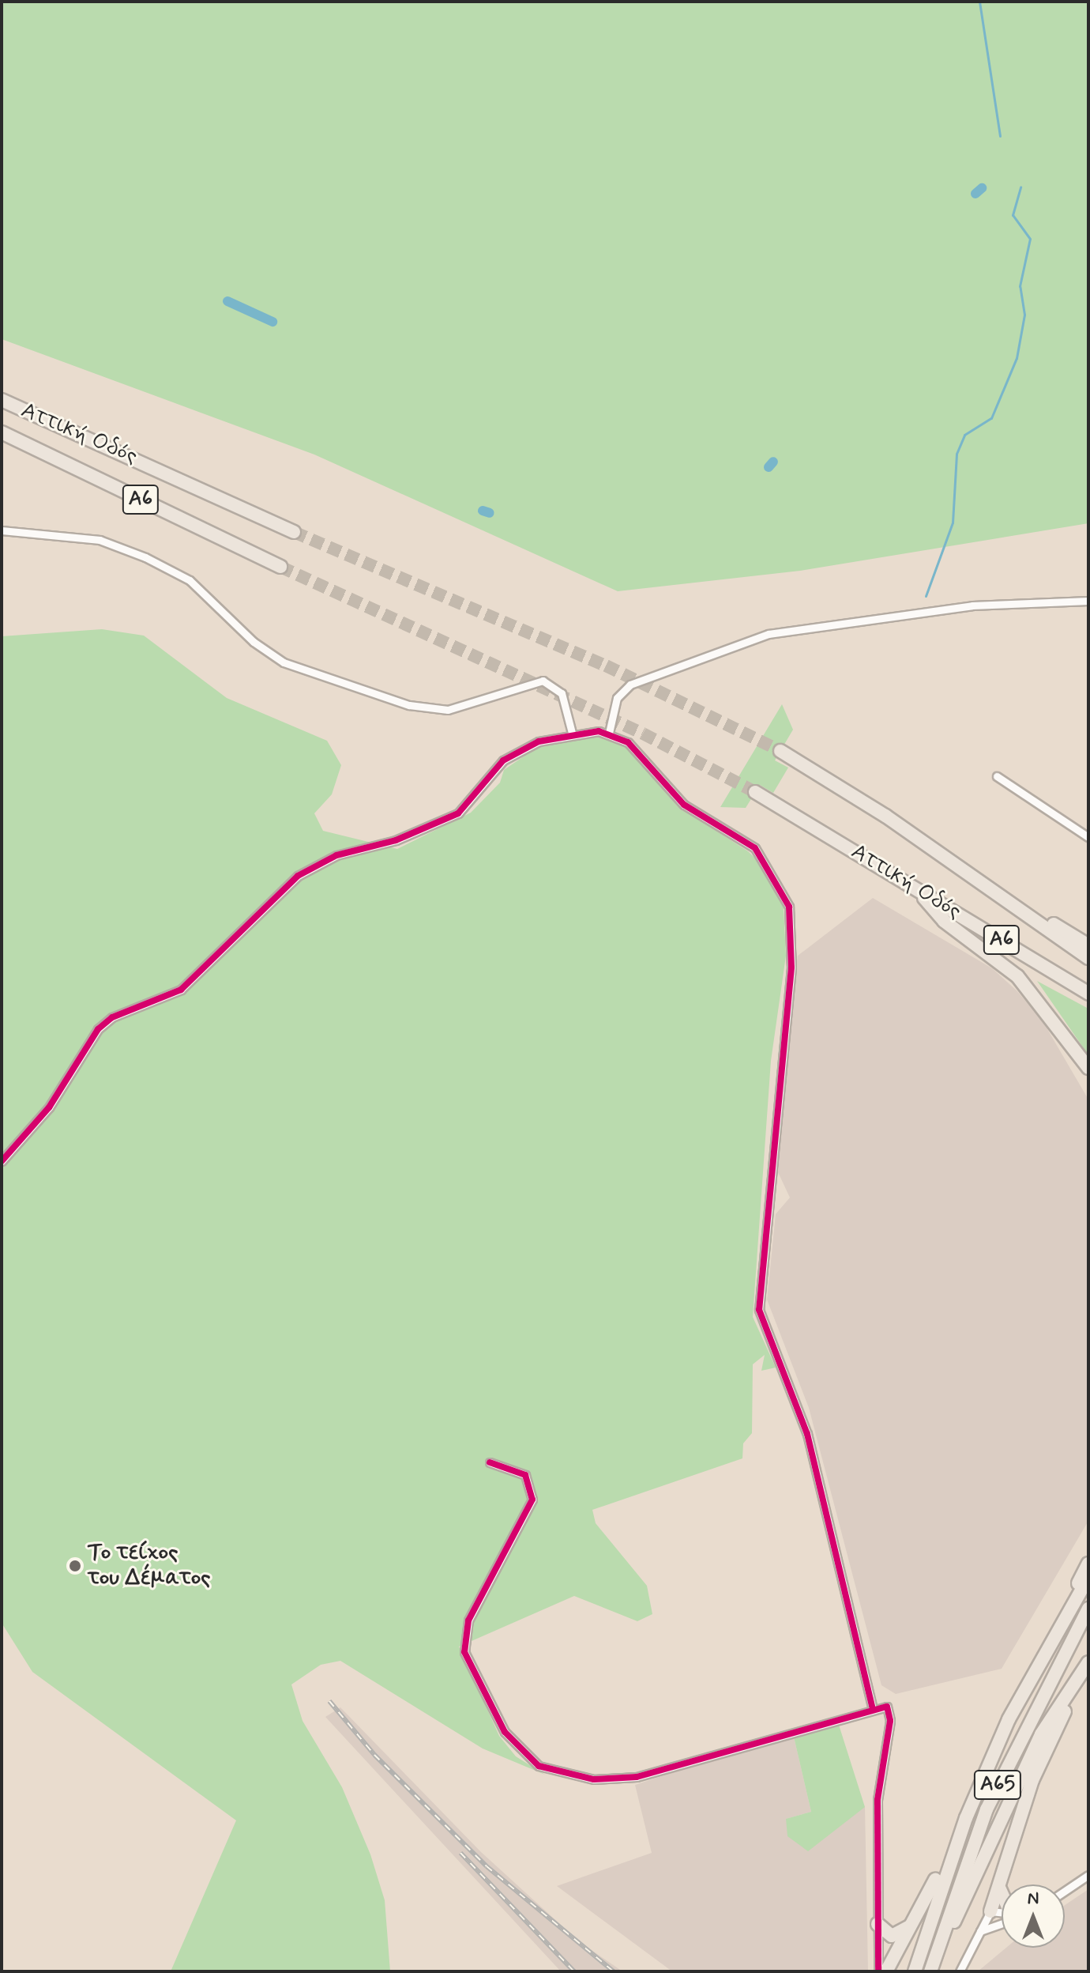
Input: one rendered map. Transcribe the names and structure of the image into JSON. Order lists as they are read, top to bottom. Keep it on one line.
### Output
{"streets":{"highway":["Αττική Οδός","Α6","Α65"]},"places":["Το τείχος του Δέματος"],"north":"top"}
